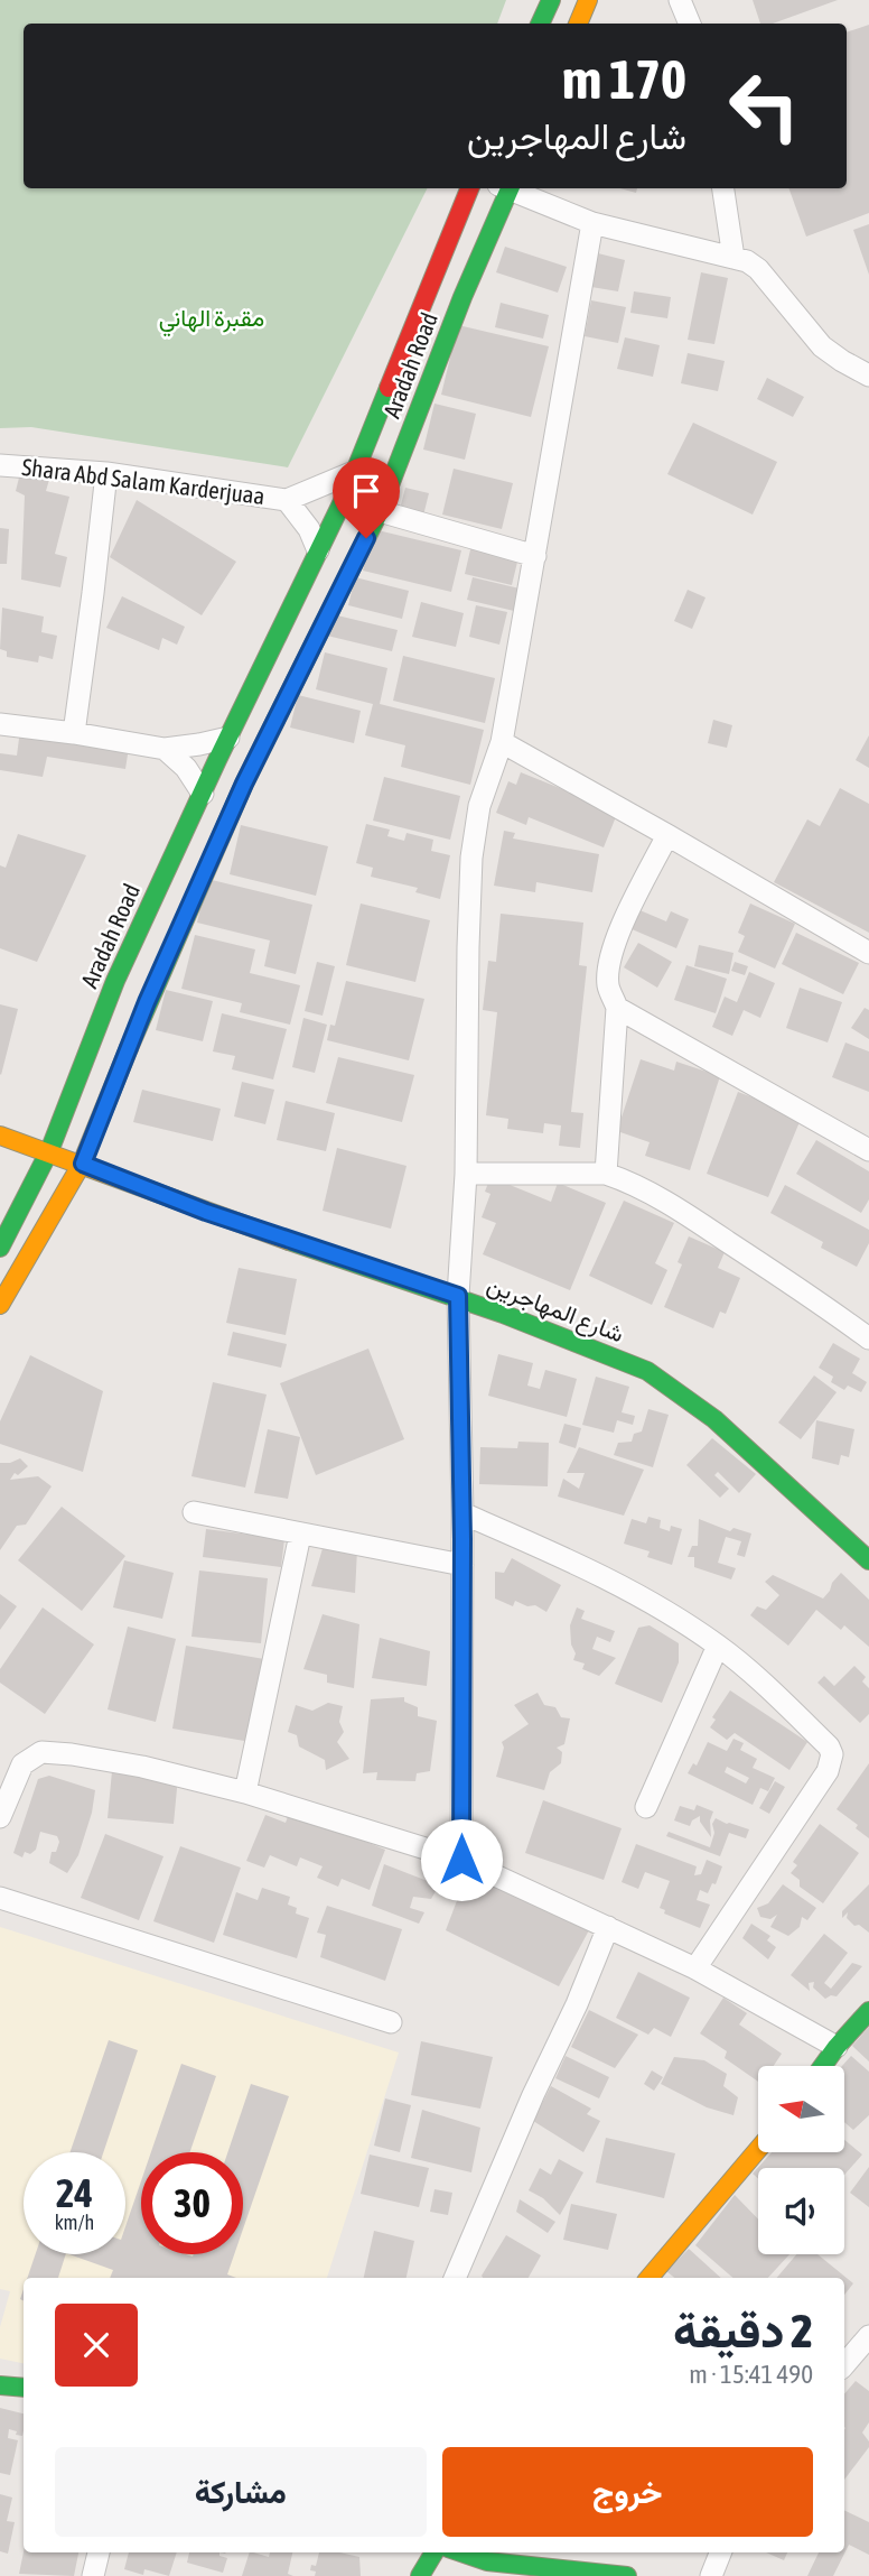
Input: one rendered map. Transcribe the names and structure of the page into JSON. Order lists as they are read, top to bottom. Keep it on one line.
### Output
{"streets":{"main road":["Aradah Road","شارع المهاجرين"],"street":["Shara Abd Salam Karderjuaa"]},"crossings":[["Aradah Road","Shara Abd Salam Karderjuaa"],["Aradah Road","شارع المهاجرين"]],"parks":["مقبرة الهاني"],"north":"left","page":{"turn":["170 m","شارع المهاجرين"],"speed":"24 km/h","limit":"30","heading":["2 دقيقة","490 m · 15:41"],"buttons":["خروج","مشاركة"]}}
